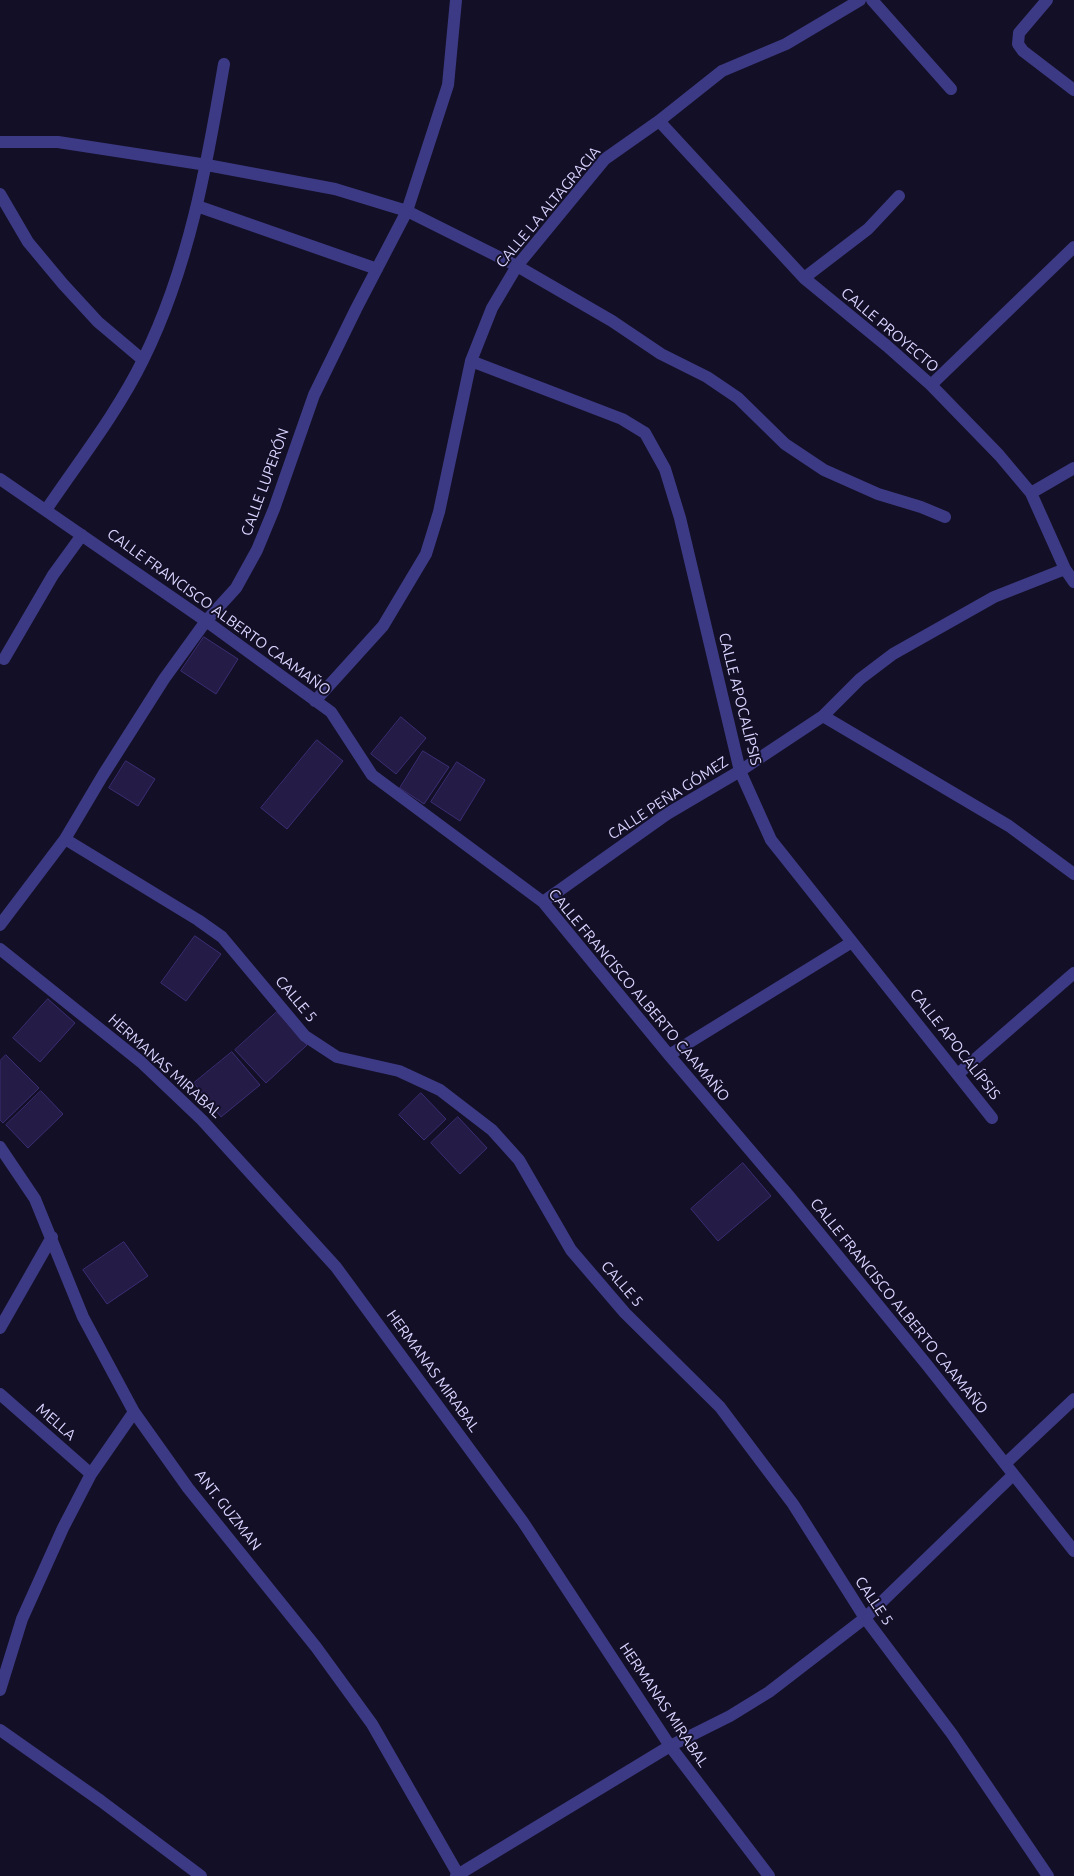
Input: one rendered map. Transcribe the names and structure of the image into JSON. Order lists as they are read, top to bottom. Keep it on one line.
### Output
{"streets":{"street":["CALLE LA ALTAGRACIA","CALLE PROYECTO","CALLE LUPERÓN","CALLE FRANCISCO ALBERTO CAAMAÑO","CALLE APOCALÍPSIS","CALLE PEÑA GÓMEZ","CALLE 5","HERMANAS MIRABAL","MELLA","ANT. GUZMAN"]},"crossings":[["CALLE LA ALTAGRACIA","CALLE PROYECTO"],["CALLE LA ALTAGRACIA","CALLE FRANCISCO ALBERTO CAAMAÑO"],["CALLE LA ALTAGRACIA","CALLE APOCALÍPSIS"],["CALLE PROYECTO","CALLE PEÑA GÓMEZ"],["CALLE LUPERÓN","CALLE FRANCISCO ALBERTO CAAMAÑO"],["CALLE LUPERÓN","CALLE 5"],["CALLE FRANCISCO ALBERTO CAAMAÑO","CALLE PEÑA GÓMEZ"],["CALLE APOCALÍPSIS","CALLE PEÑA GÓMEZ"]]}
